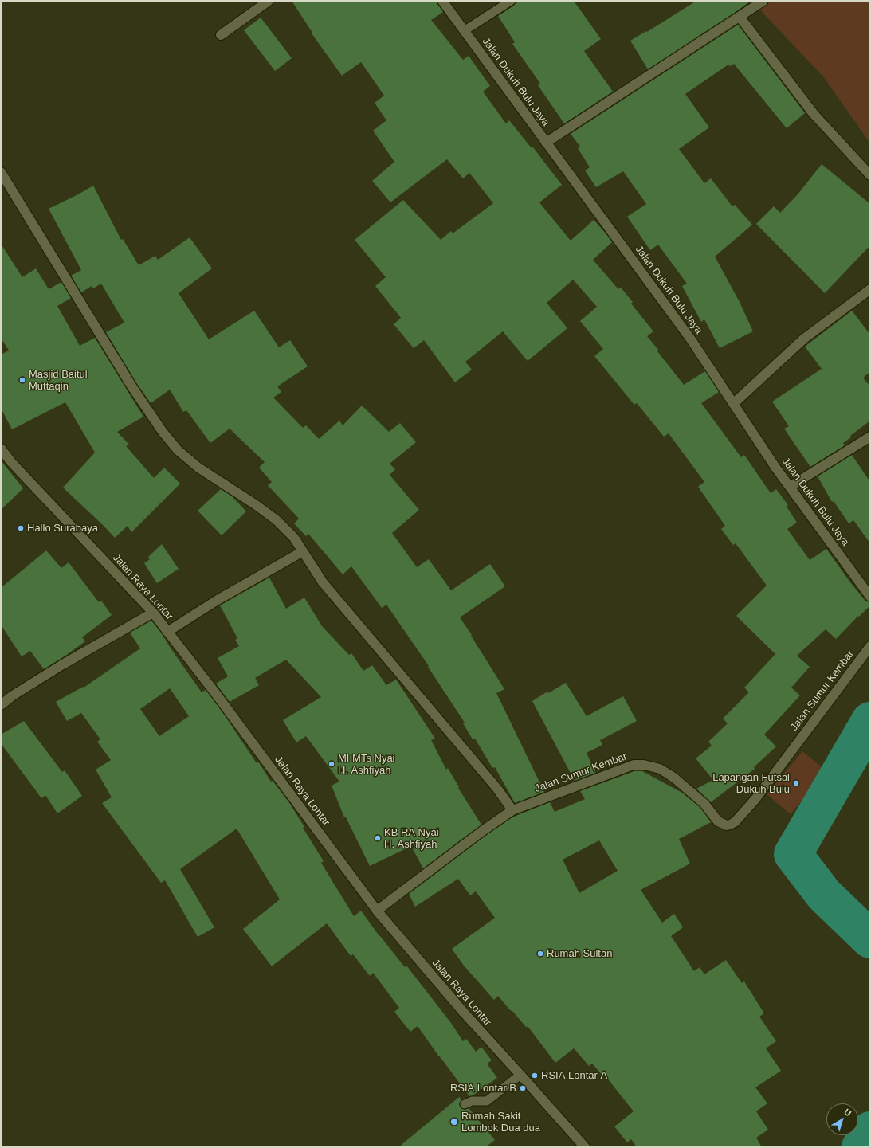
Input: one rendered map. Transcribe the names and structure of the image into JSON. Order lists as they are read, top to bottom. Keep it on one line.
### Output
{"streets":{"street":["Jalan Dukuh Bulu Jaya","Jalan Raya Lontar","Jalan Sumur Kembar"]},"crossings":[["Jalan Raya Lontar","Jalan Sumur Kembar"]],"places":["Masjid Baitul Muttaqin","Hallo Surabaya","MI MTs Nyai H. Ashfiyah","Lapangan Futsal Dukuh Bulu","KB RA Nyai H. Ashfiyah","Rumah Sultan","RSIA Lontar A","RSIA Lontar B","Rumah Sakit Lombok Dua dua"],"north":"top right"}
